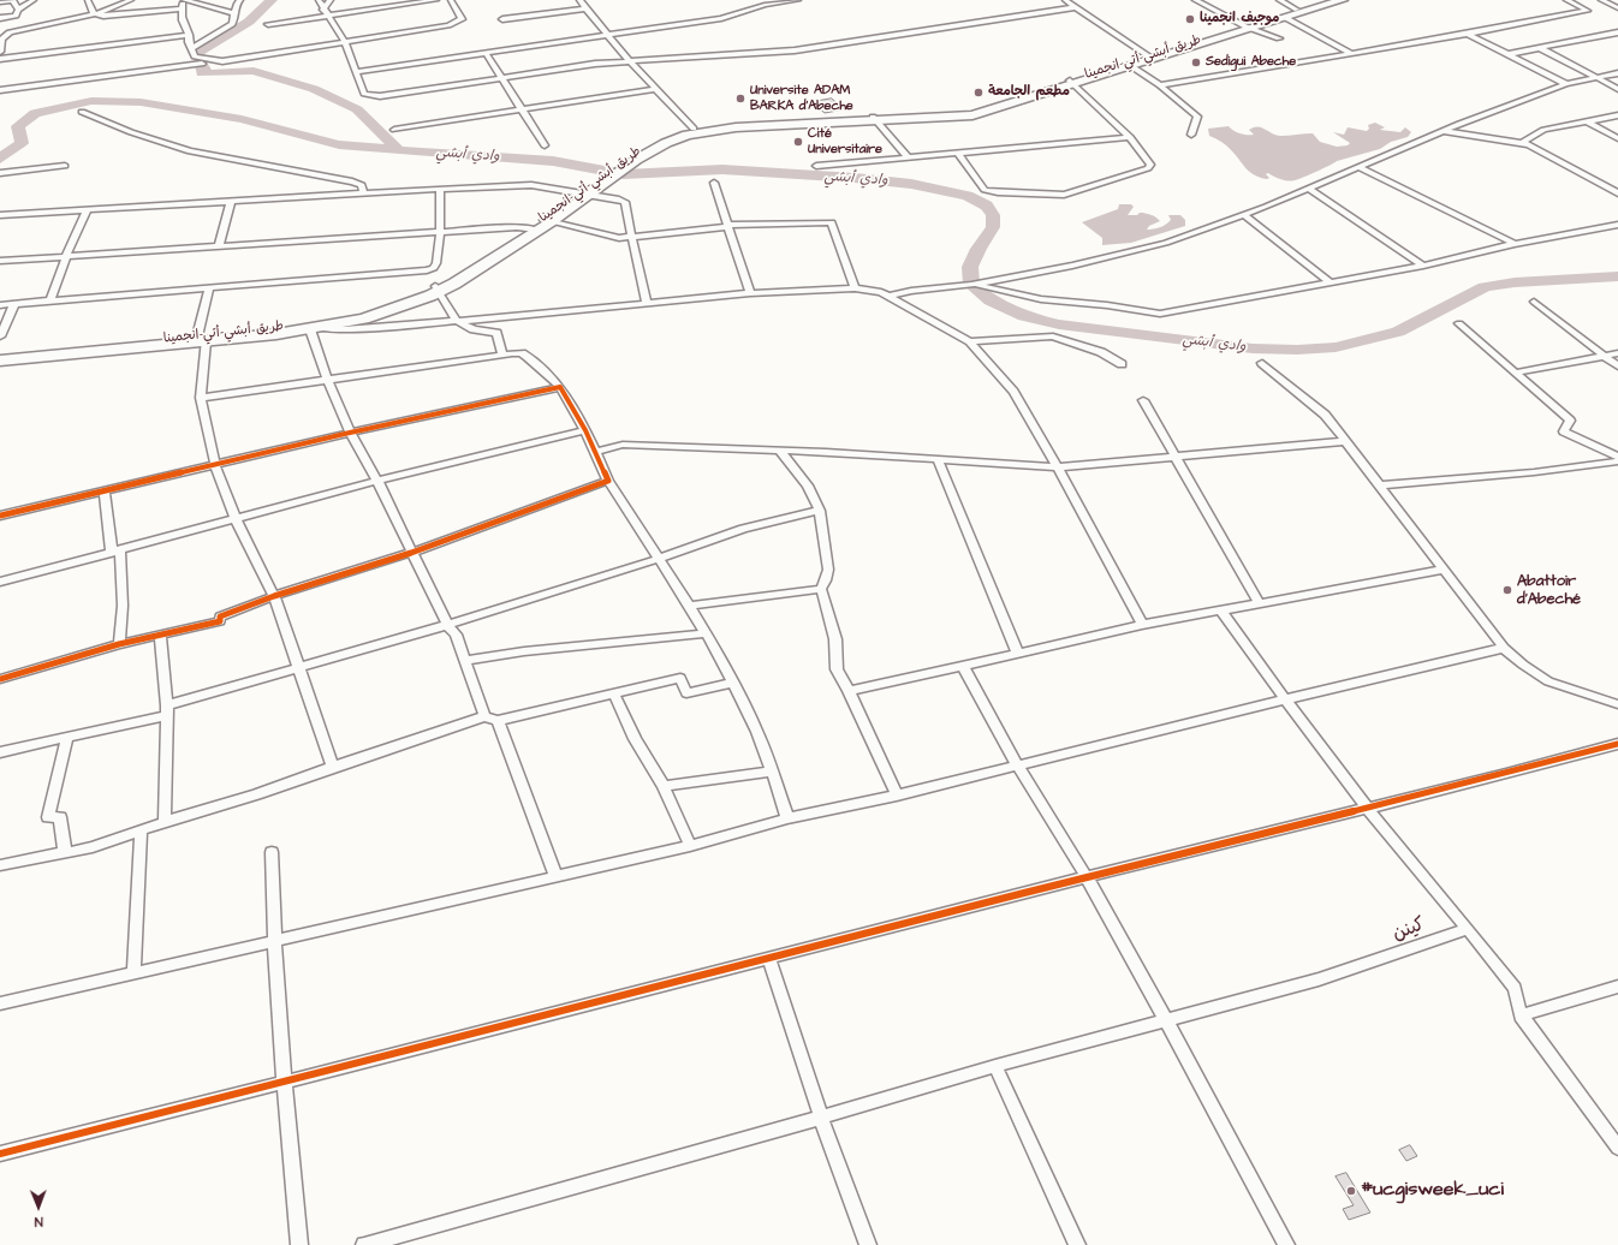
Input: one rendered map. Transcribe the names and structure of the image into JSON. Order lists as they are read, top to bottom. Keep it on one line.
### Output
{"streets":{"highway":["طريق أبشي-أتي-انجمينا"],"street":["كينن"]},"water":["وادي أبشي"],"places":["موجيف انجمينا","Sedigui Abeche","مطعم الجامعة","Universite ADAM BARKA d'Abeche","Cité Universitaire","Abattoir d'Abeché","#ucgisweek_uci"],"north":"bottom"}
